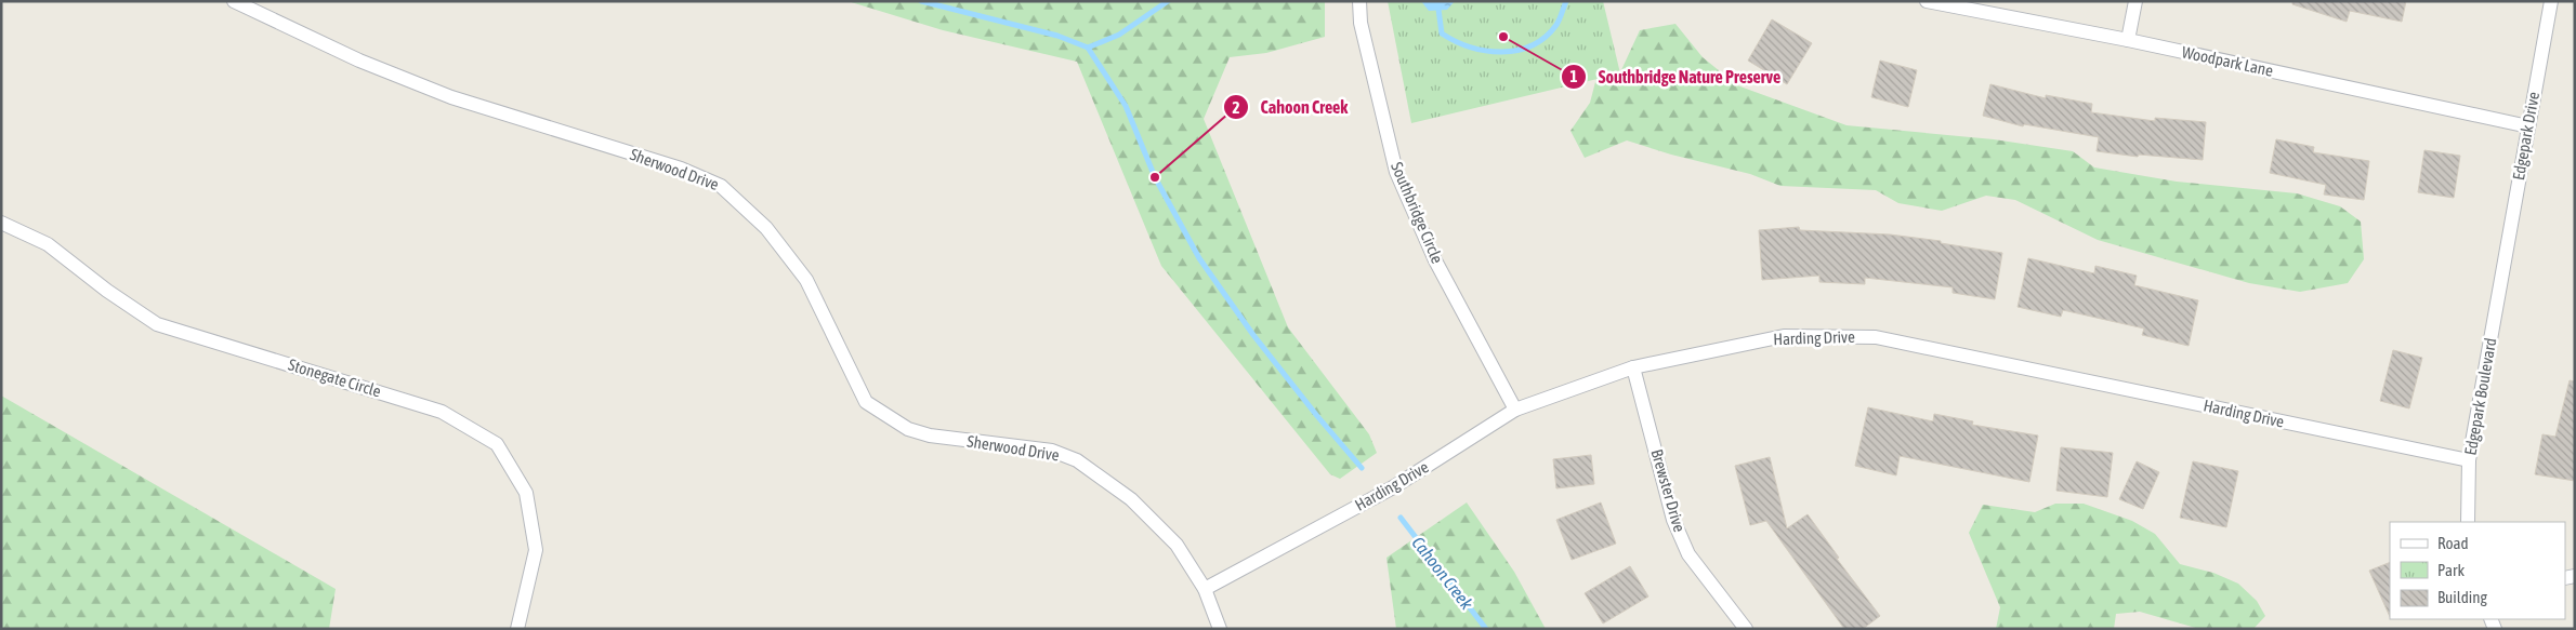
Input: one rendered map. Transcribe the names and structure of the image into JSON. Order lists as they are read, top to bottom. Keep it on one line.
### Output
{"streets":{"street":["Woodpark Lane","Edgepark Drive","Sherwood Drive","Southbridge Circle","Harding Drive","Stonegate Circle","Edgepark Boulevard","Brewster Drive"]},"crossings":[["Woodpark Lane","Edgepark Drive"],["Edgepark Drive","Edgepark Boulevard"],["Sherwood Drive","Harding Drive"],["Southbridge Circle","Harding Drive"],["Harding Drive","Edgepark Boulevard"],["Harding Drive","Brewster Drive"]],"water":["Cahoon Creek"],"places":["Southbridge Nature Preserve","Cahoon Creek"],"legend":["Road","Park","Building"]}
